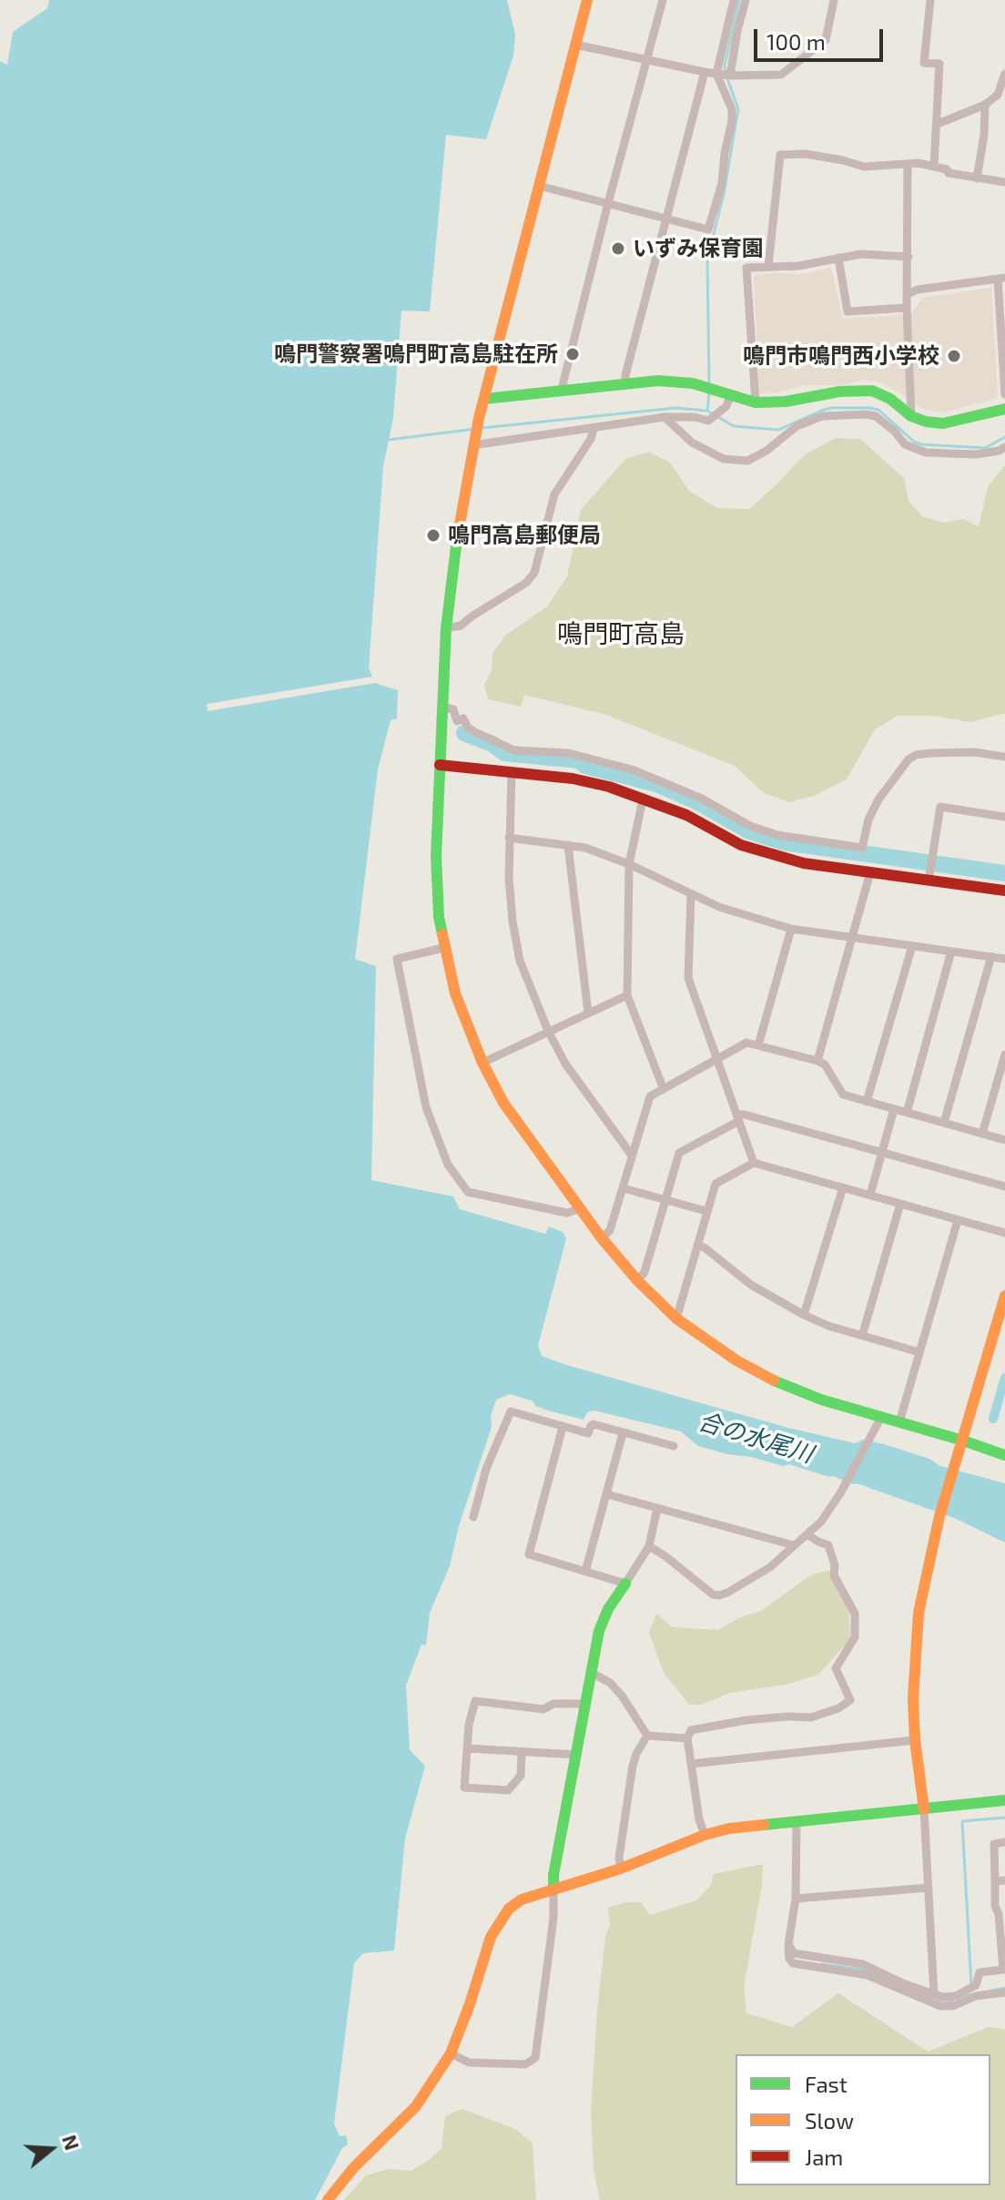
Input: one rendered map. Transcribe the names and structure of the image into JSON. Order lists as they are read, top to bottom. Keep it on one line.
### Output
{"districts":["鳴門町高島"],"water":["合の水尾川"],"places":["いずみ保育園","鳴門警察署鳴門町高島駐在所","鳴門市鳴門西小学校","鳴門高島郵便局"],"legend":["Fast","Slow","Jam"],"scale_bar":"100 m","north":"right"}
